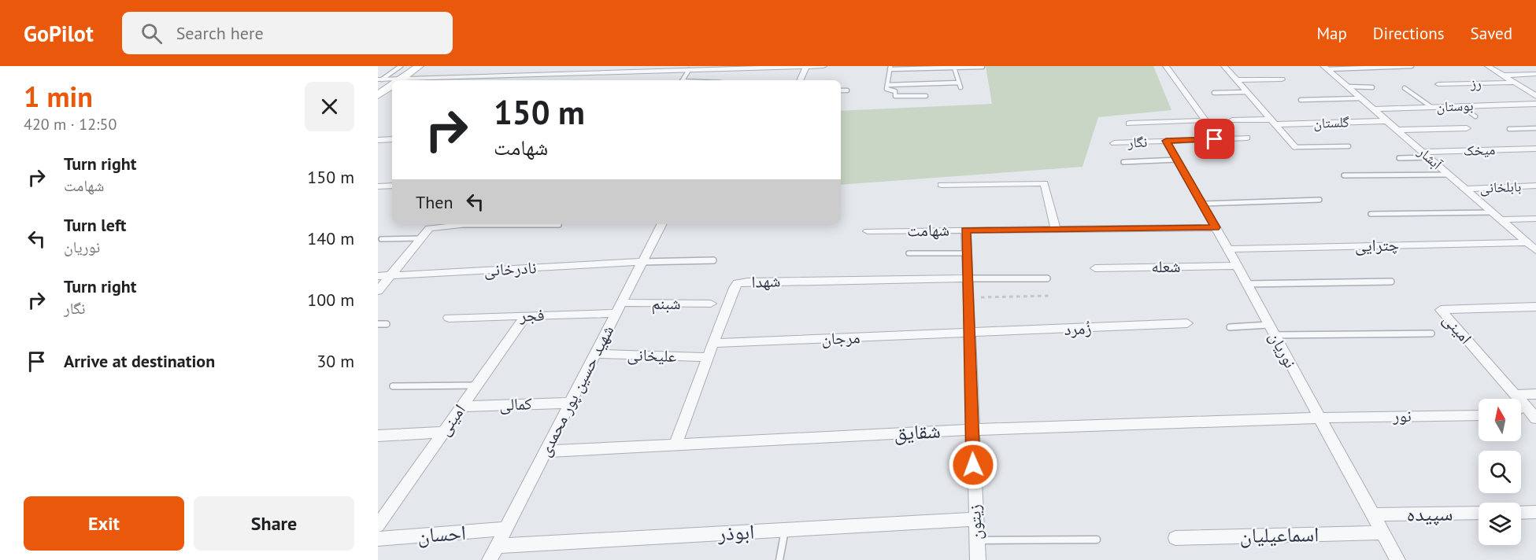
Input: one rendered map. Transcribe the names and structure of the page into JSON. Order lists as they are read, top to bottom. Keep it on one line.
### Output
{"streets":{"street":["رز","بوستان","گلستان","نگار","میخک","آبشار","بابلخانی","شهامت","چترایی","شعله","نادرخانی","شهدا","شبنم","فجر","زُمرد","امینی","مرجان","نوریان","علیخانی","شهید حسین پور محمدی","کمالی","نور","شقایق","سپیده","زیتون","ابوذر","احسان","اسماعیلیان"]},"crossings":[["بوستان","آبشار"],["گلستان","آبشار"],["نگار","نوریان"],["میخک","آبشار"],["آبشار","بابلخانی"],["آبشار","چترایی"],["شهامت","نوریان"],["شهامت","زیتون"],["چترایی","نوریان"],["شعله","نوریان"],["نادرخانی","شهید حسین پور محمدی"],["شهدا","مرجان"],["شهدا","علیخانی"],["شهدا","شقایق"],["شهدا","زیتون"],["شبنم","فجر"],["شبنم","شهید حسین پور محمدی"],["فجر","امینی"],["فجر","شهید حسین پور محمدی"],["زُمرد","مرجان"],["زُمرد","زیتون"],["امینی","کمالی"],["مرجان","زیتون"],["نوریان","نور"],["نوریان","شقایق"],["نوریان","سپیده"],["نوریان","اسماعیلیان"],["علیخانی","شهید حسین پور محمدی"],["شهید حسین پور محمدی","کمالی"],["شهید حسین پور محمدی","شقایق"],["شهید حسین پور محمدی","ابوذر"],["شهید حسین پور محمدی","احسان"],["نور","شقایق"],["شقایق","زیتون"],["زیتون","ابوذر"]],"north":"top","page":{"header":"GoPilot","search":"Search here","nav":["Map","Directions","Saved"],"heading":["1 min","420 m · 12:50"],"turn":["150 m","شهامت"],"list":[{"name":"Turn right","note":"شهامت","value":"150 m"},{"name":"Turn left","note":"نوریان","value":"140 m"},{"name":"Turn right","note":"نگار","value":"100 m"},{"name":"Arrive at destination","value":"30 m"}],"then":"Then","buttons":["Exit","Share"]}}
